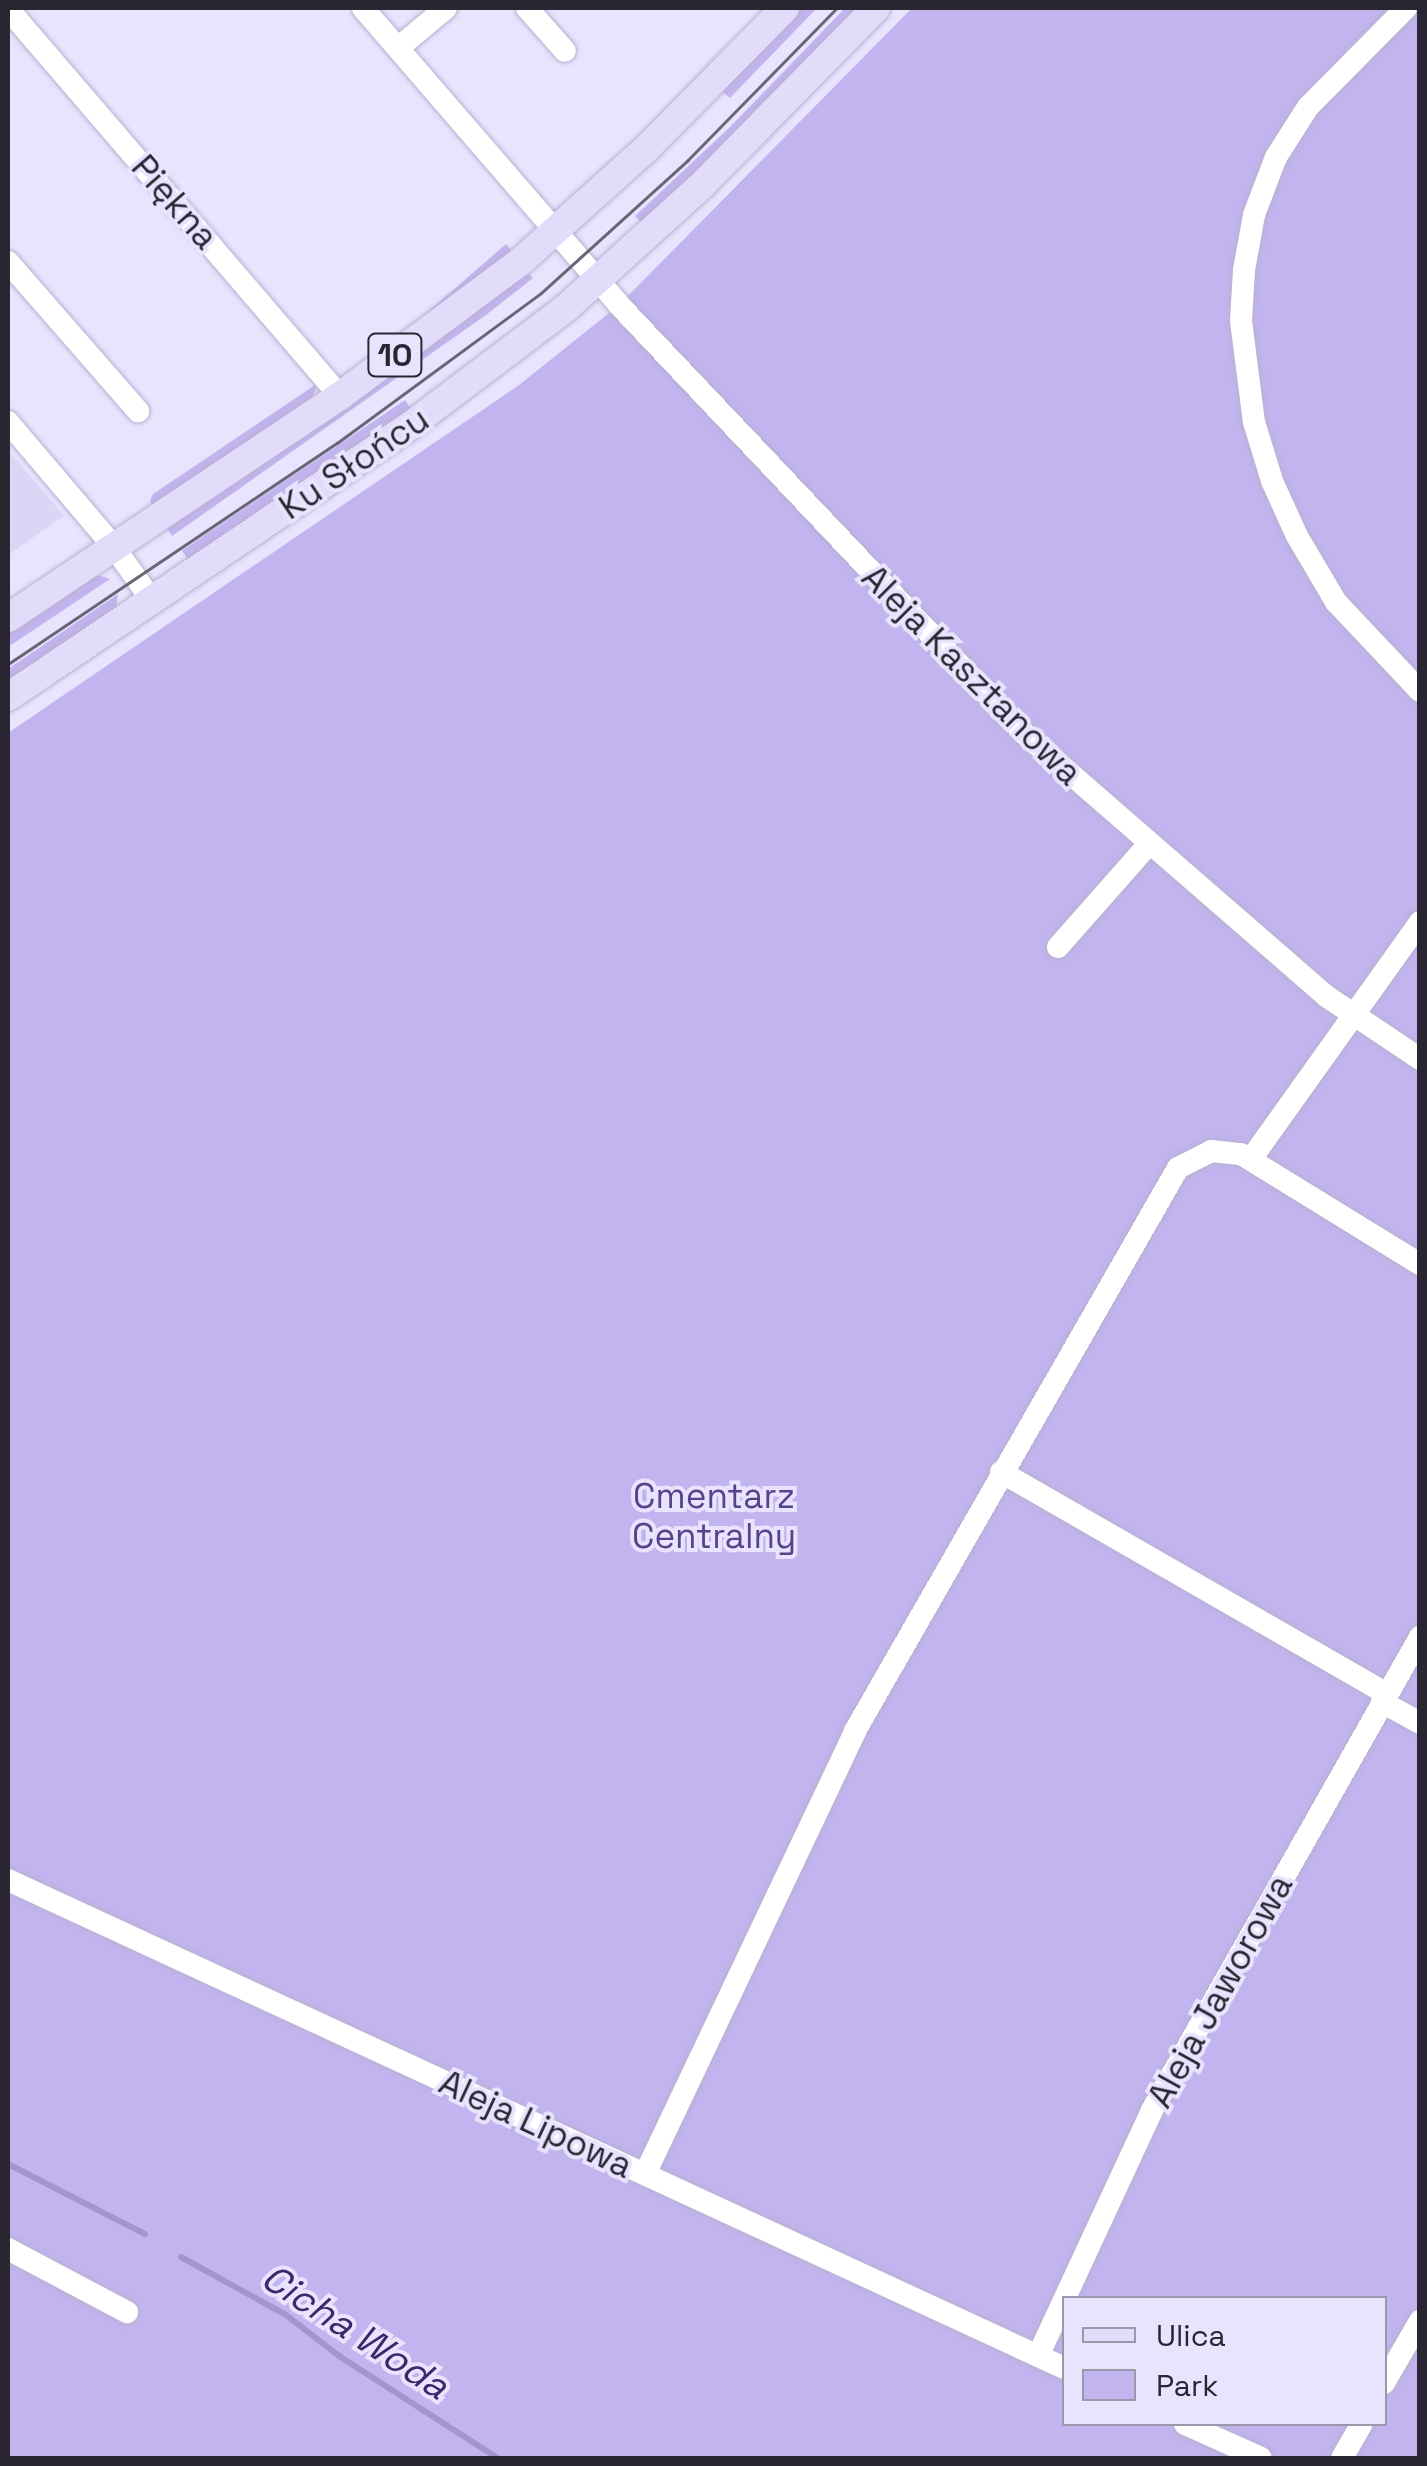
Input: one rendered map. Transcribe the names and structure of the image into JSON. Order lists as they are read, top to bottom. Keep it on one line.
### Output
{"streets":{"main road":["10","Ku Słońcu"],"street":["Piękna","Aleja Kasztanowa","Aleja Jaworowa","Aleja Lipowa"]},"crossings":[["Piękna","Ku Słońcu"],["Ku Słońcu","Aleja Kasztanowa"],["Aleja Jaworowa","Aleja Lipowa"]],"water":["Cicha Woda"],"parks":["Cmentarz Centralny"],"legend":["Ulica","Park"]}
